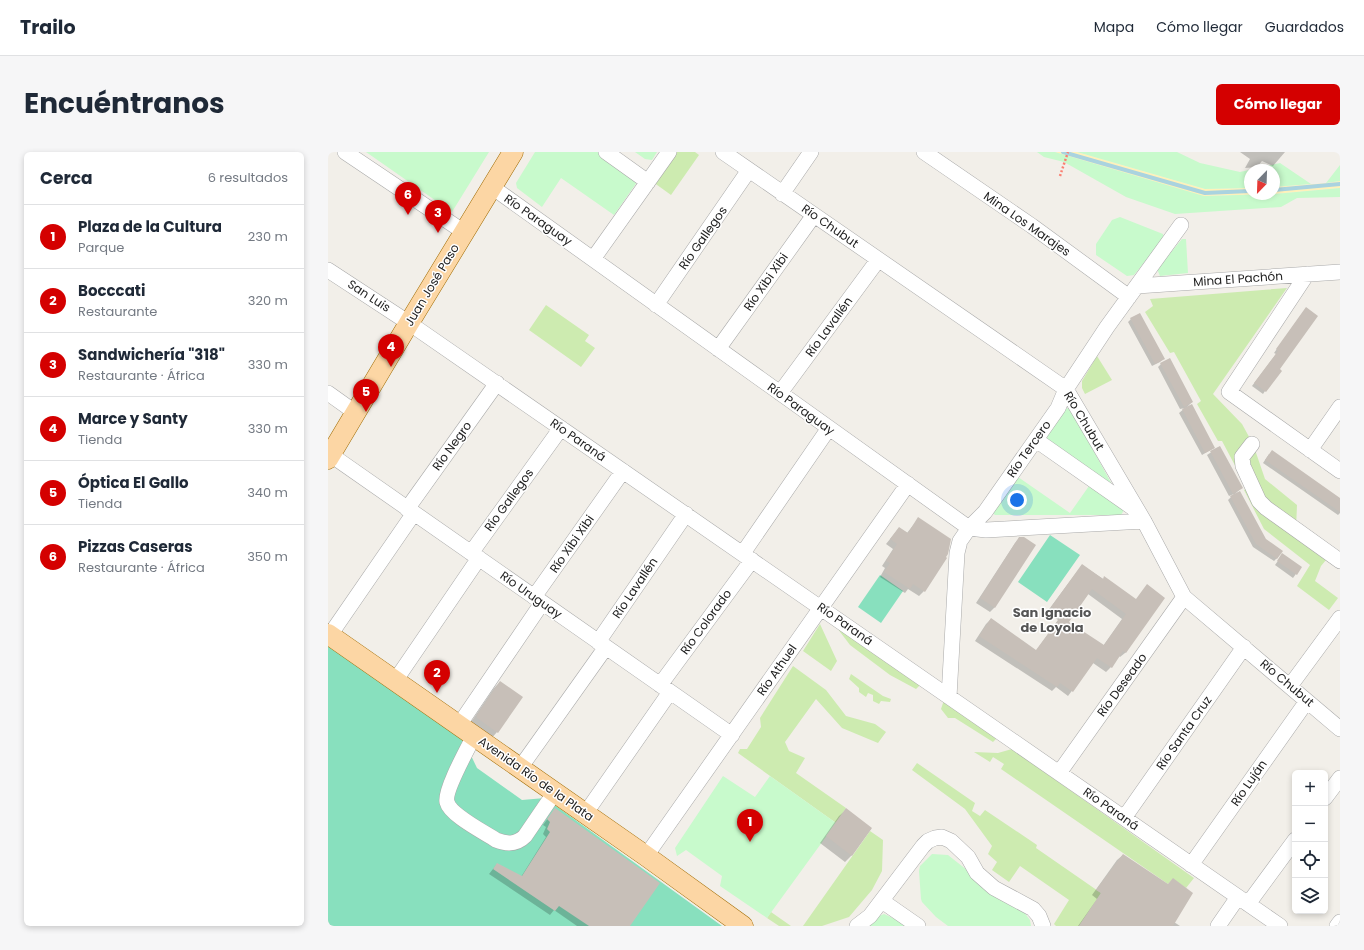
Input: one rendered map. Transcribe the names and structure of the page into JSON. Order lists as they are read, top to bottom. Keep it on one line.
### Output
{"streets":{"main road":["Juan José Paso","Avenida Río de la Plata"],"street":["Río Paraguay","Mina Los Marajes","Río Chubut","Río Gallegos","Mina El Pachón","Río Xibi Xibi","San Luis","Río Lavallén","Río Paraná","Río Negro","Río Tercero","Río Uruguay","Río Colorado","Río Athuel","Río Deseado","Río Santa Cruz","Río Luján"]},"crossings":[["Río Paraguay","Río Gallegos"],["Río Paraguay","Río Xibi Xibi"],["Río Paraguay","Juan José Paso"],["Río Paraguay","Río Lavallén"],["Río Paraguay","Río Tercero"],["Río Paraguay","Río Colorado"],["Río Paraguay","Río Athuel"],["Mina Los Marajes","Mina El Pachón"],["Mina Los Marajes","Río Tercero"],["Río Chubut","Río Gallegos"],["Río Chubut","Río Xibi Xibi"],["Río Chubut","Río Lavallén"],["Río Chubut","Río Tercero"],["Río Chubut","Río Deseado"],["Río Chubut","Río Santa Cruz"],["Río Chubut","Río Luján"],["Río Gallegos","Río Paraná"],["Río Gallegos","Río Uruguay"],["Río Gallegos","Avenida Río de la Plata"],["Mina El Pachón","Río Tercero"],["Río Xibi Xibi","Río Paraná"],["Río Xibi Xibi","Río Uruguay"],["Río Xibi Xibi","Avenida Río de la Plata"],["Juan José Paso","San Luis"],["Juan José Paso","Río Paraná"],["Juan José Paso","Río Uruguay"],["San Luis","Río Paraná"],["Río Lavallén","Río Paraná"],["Río Lavallén","Río Uruguay"],["Río Lavallén","Avenida Río de la Plata"],["Río Paraná","Río Negro"],["Río Paraná","Río Tercero"],["Río Paraná","Río Colorado"],["Río Paraná","Río Athuel"],["Río Paraná","Río Deseado"],["Río Paraná","Río Santa Cruz"],["Río Paraná","Río Luján"],["Río Negro","Río Uruguay"],["Río Negro","Avenida Río de la Plata"],["Río Uruguay","Río Colorado"],["Río Uruguay","Río Athuel"],["Río Colorado","Avenida Río de la Plata"],["Río Athuel","Avenida Río de la Plata"]],"districts":["San Ignacio de Loyola"],"north":"bottom left","page":{"header":"Trailo","nav":["Mapa","Cómo llegar","Guardados"],"title":"Encuéntranos","buttons":"Cómo llegar","heading":["Cerca","6 resultados"],"pins":["6","3","4","5","2","1"],"list":[{"mark":"1","name":"Plaza de la Cultura","note":"Parque","value":"230 m"},{"mark":"2","name":"Bocccati","note":"Restaurante","value":"320 m"},{"mark":"3","name":"Sandwichería \"318\"","note":"Restaurante · África","value":"330 m"},{"mark":"4","name":"Marce y Santy","note":"Tienda","value":"330 m"},{"mark":"5","name":"Óptica El Gallo","note":"Tienda","value":"340 m"},{"mark":"6","name":"Pizzas Caseras","note":"Restaurante · África","value":"350 m"}],"map_buttons":["+","−"]}}
